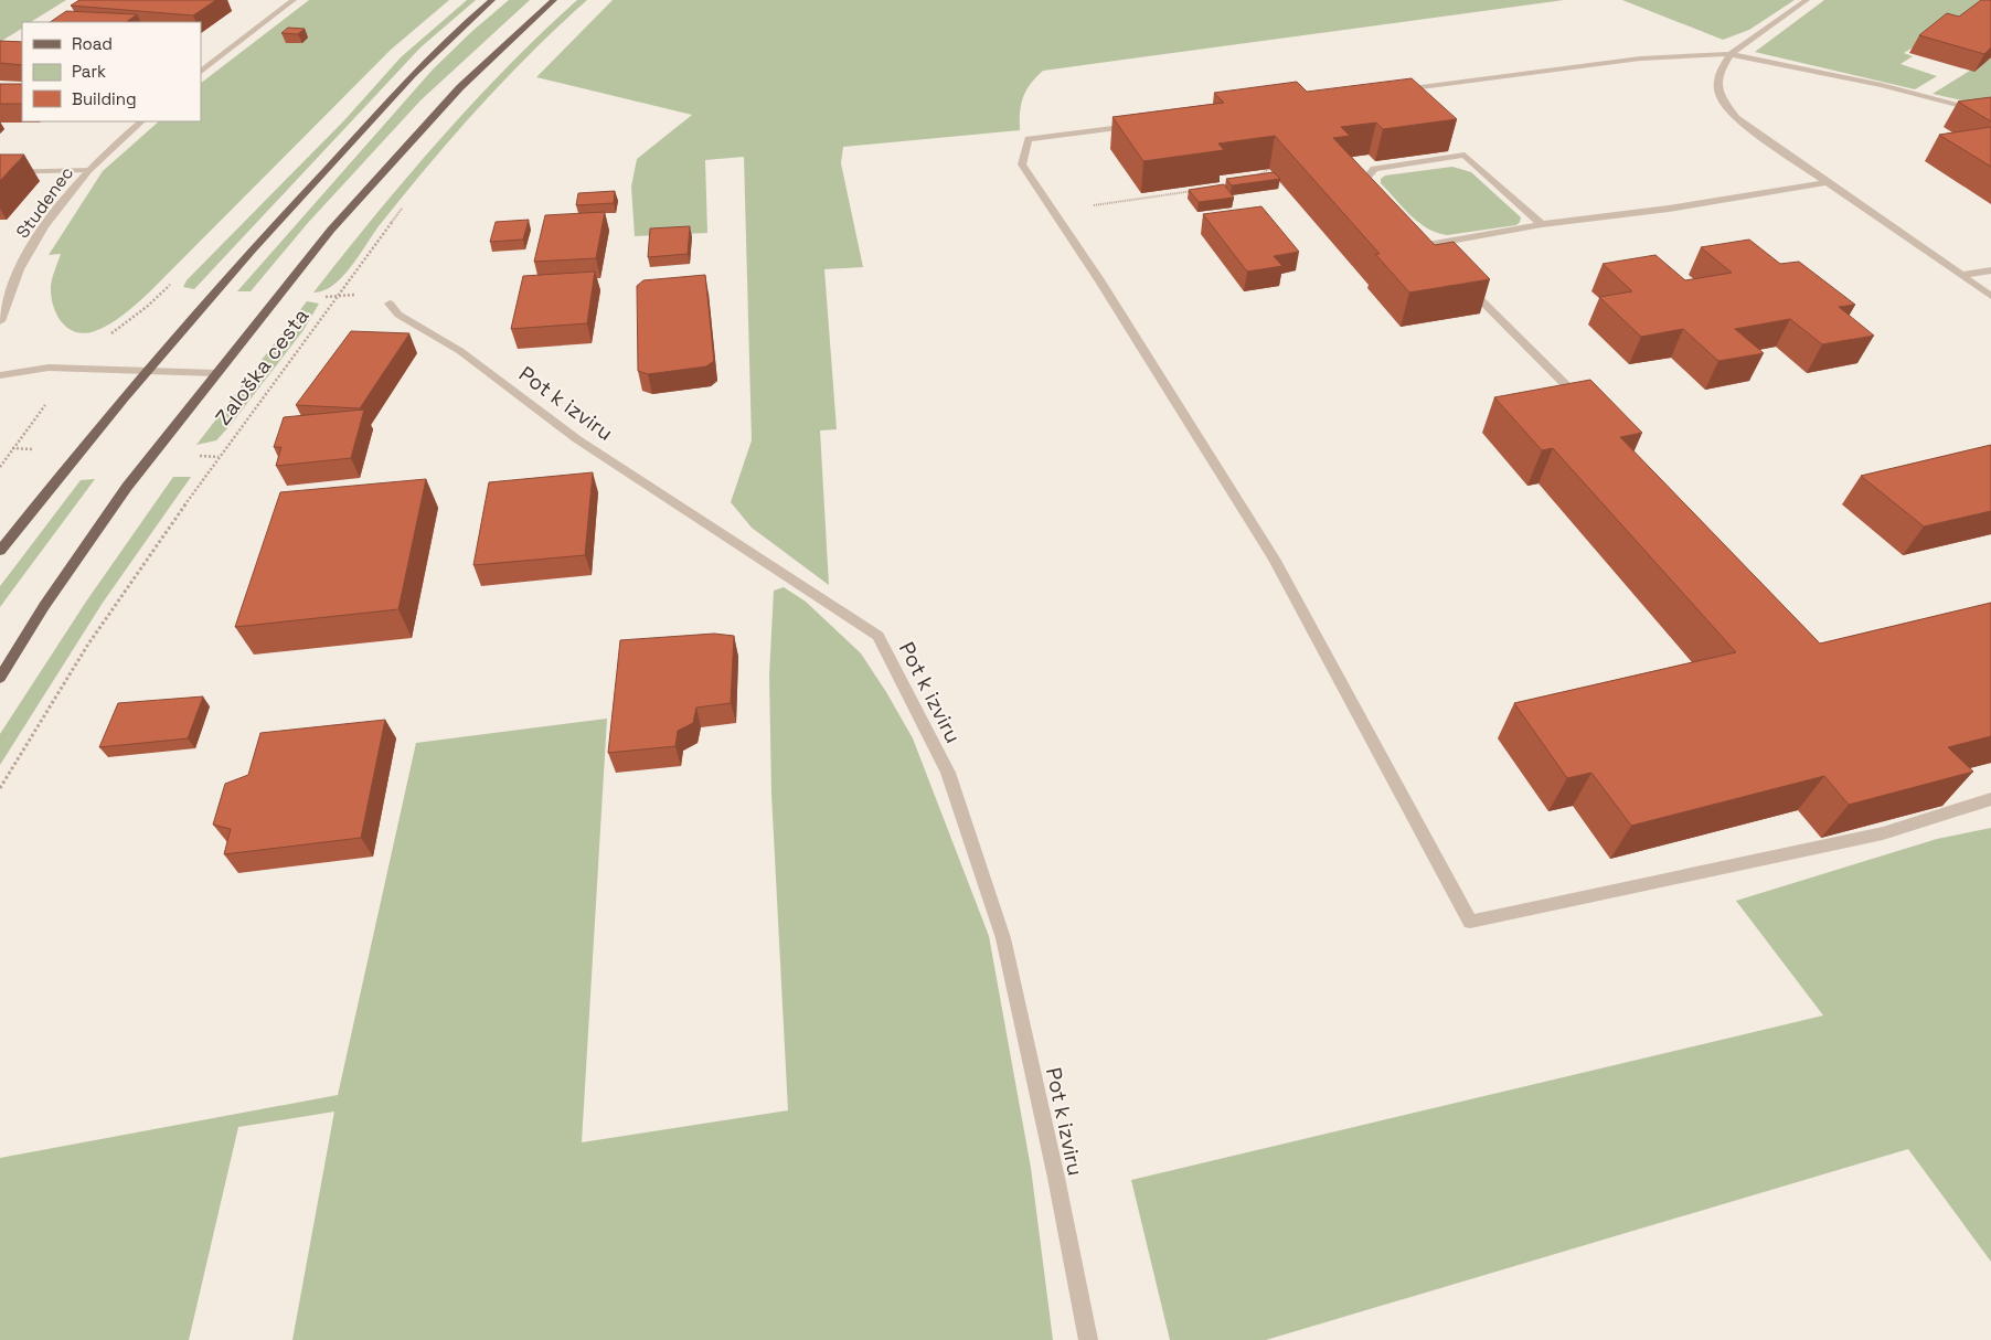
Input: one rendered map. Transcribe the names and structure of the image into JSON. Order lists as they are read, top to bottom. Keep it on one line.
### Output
{"streets":{"main road":["Zaloška cesta"],"street":["Studenec","Pot k izviru"]},"legend":["Road","Park","Building"]}
